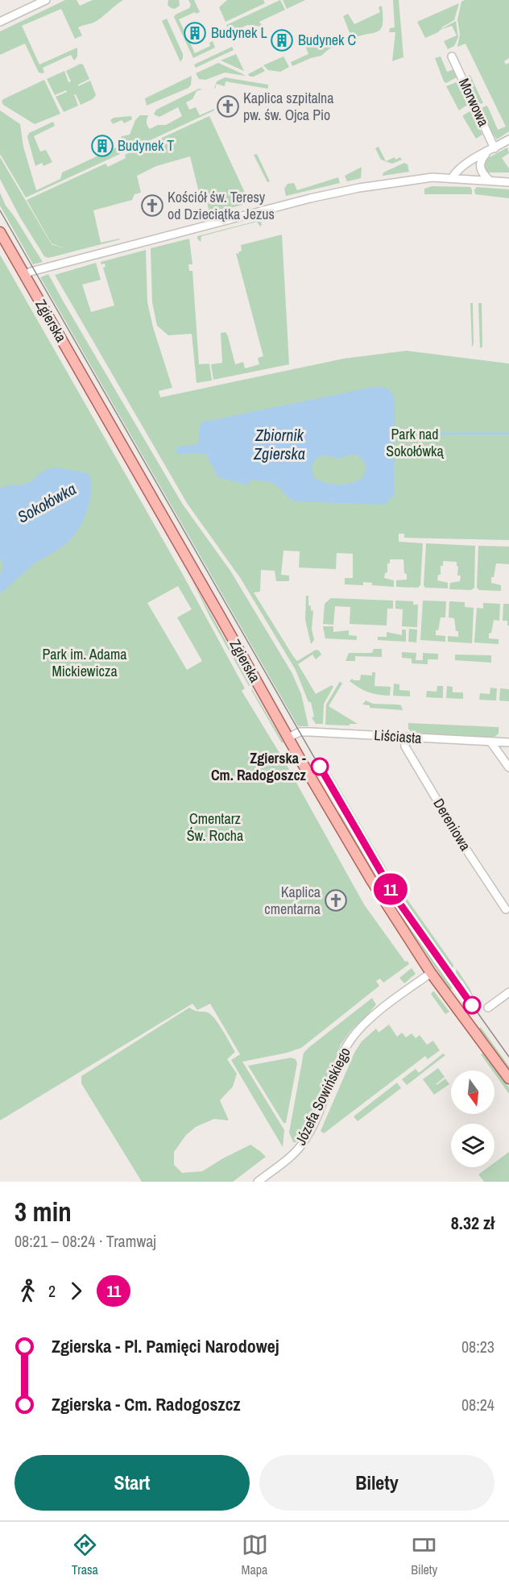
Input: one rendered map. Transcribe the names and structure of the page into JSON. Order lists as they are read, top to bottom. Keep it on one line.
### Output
{"streets":{"main road":["Zgierska"],"street":["Morwowa","Liściasta","Dereniowa","Józefa Sowińskiego"]},"crossings":[["Zgierska","Liściasta"],["Zgierska","Józefa Sowińskiego"],["Liściasta","Dereniowa"]],"water":["Zbiornik Zgierska","Sokołówka"],"parks":["Park nad Sokołówką","Park im. Adama Mickiewicza","Cmentarz Św. Rocha"],"places":{"building":["Budynek L","Budynek C","Budynek T"],"church":["Kaplica szpitalna pw. św. Ojca Pio","Kościół św. Teresy od Dzieciątka Jezus","Kaplica cmentarna"],"other":["Zgierska - Cm. Radogoszcz"]},"lines":["tram line 11"],"north":"bottom","page":{"on_map":"11","heading":["3 min","08:21 – 08:24 · Tramwaj","8.32 zł"],"legs":["2","11"],"list":[{"name":"Zgierska - Pl. Pamięci Narodowej","value":"08:23"},{"name":"Zgierska - Cm. Radogoszcz","value":"08:24"}],"buttons":["Start","Bilety"],"tabs":["Trasa","Mapa","Bilety"]}}
